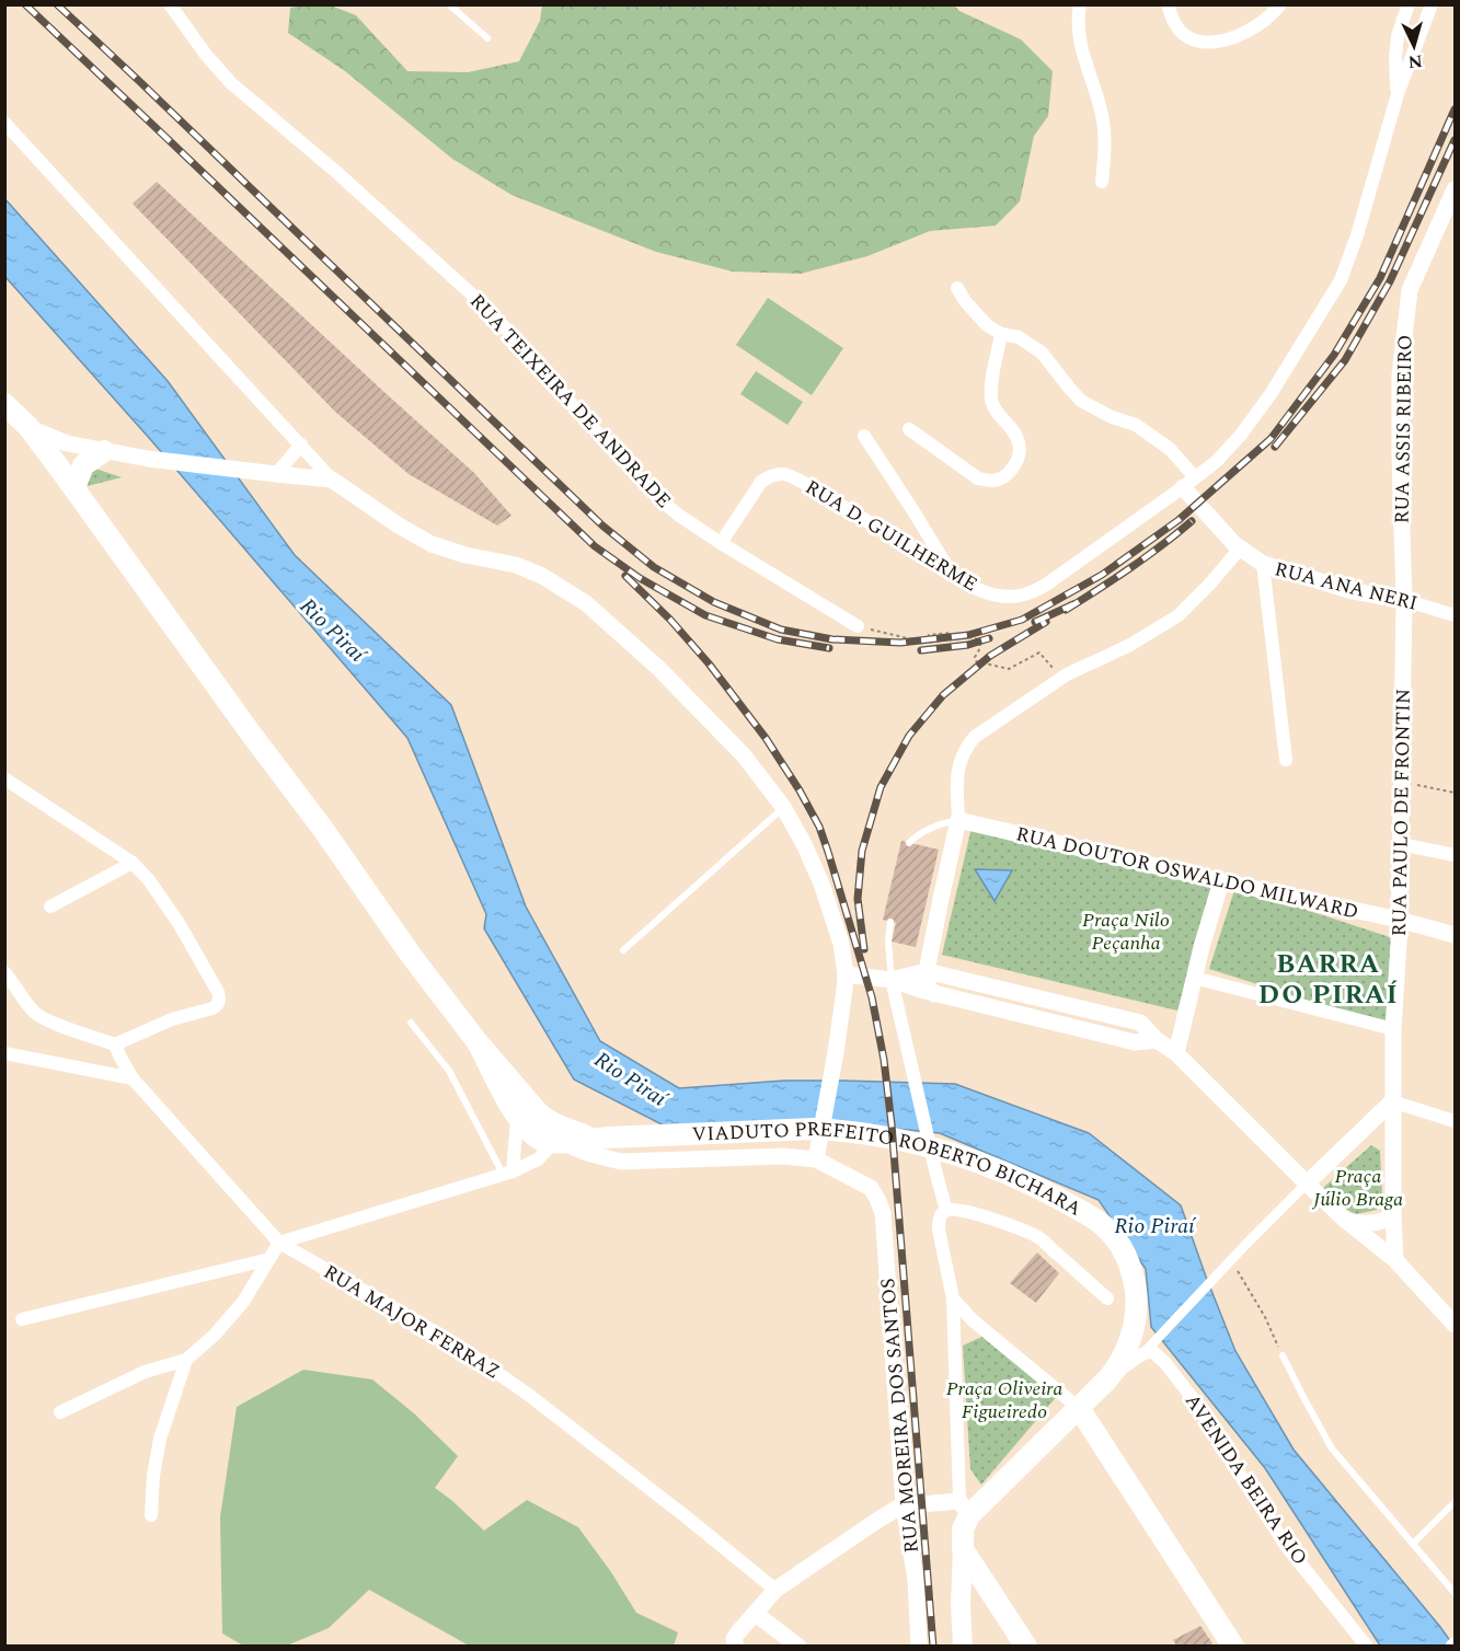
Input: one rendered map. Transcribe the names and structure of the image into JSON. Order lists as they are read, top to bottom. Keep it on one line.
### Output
{"streets":{"main road":["VIADUTO PREFEITO ROBERTO BICHARA"],"street":["RUA TEIXEIRA DE ANDRADE","RUA ASSIS RIBEIRO","RUA D. GUILHERME","RUA ANA NERI","RUA PAULO DE FRONTIN","RUA DOUTOR OSWALDO MILWARD","RUA MAJOR FERRAZ","RUA MOREIRA DOS SANTOS","AVENIDA BEIRA RIO"]},"crossings":[["RUA TEIXEIRA DE ANDRADE","RUA D. GUILHERME"],["RUA ASSIS RIBEIRO","RUA ANA NERI"],["RUA ASSIS RIBEIRO","RUA PAULO DE FRONTIN"],["RUA D. GUILHERME","RUA ANA NERI"],["RUA ANA NERI","RUA PAULO DE FRONTIN"],["RUA PAULO DE FRONTIN","RUA DOUTOR OSWALDO MILWARD"],["VIADUTO PREFEITO ROBERTO BICHARA","AVENIDA BEIRA RIO"]],"districts":["BARRA DO PIRAÍ"],"water":["Rio Piraí"],"parks":["Praça Nilo Peçanha","Praça Júlio Braga","Praça Oliveira Figueiredo"],"north":"bottom"}
